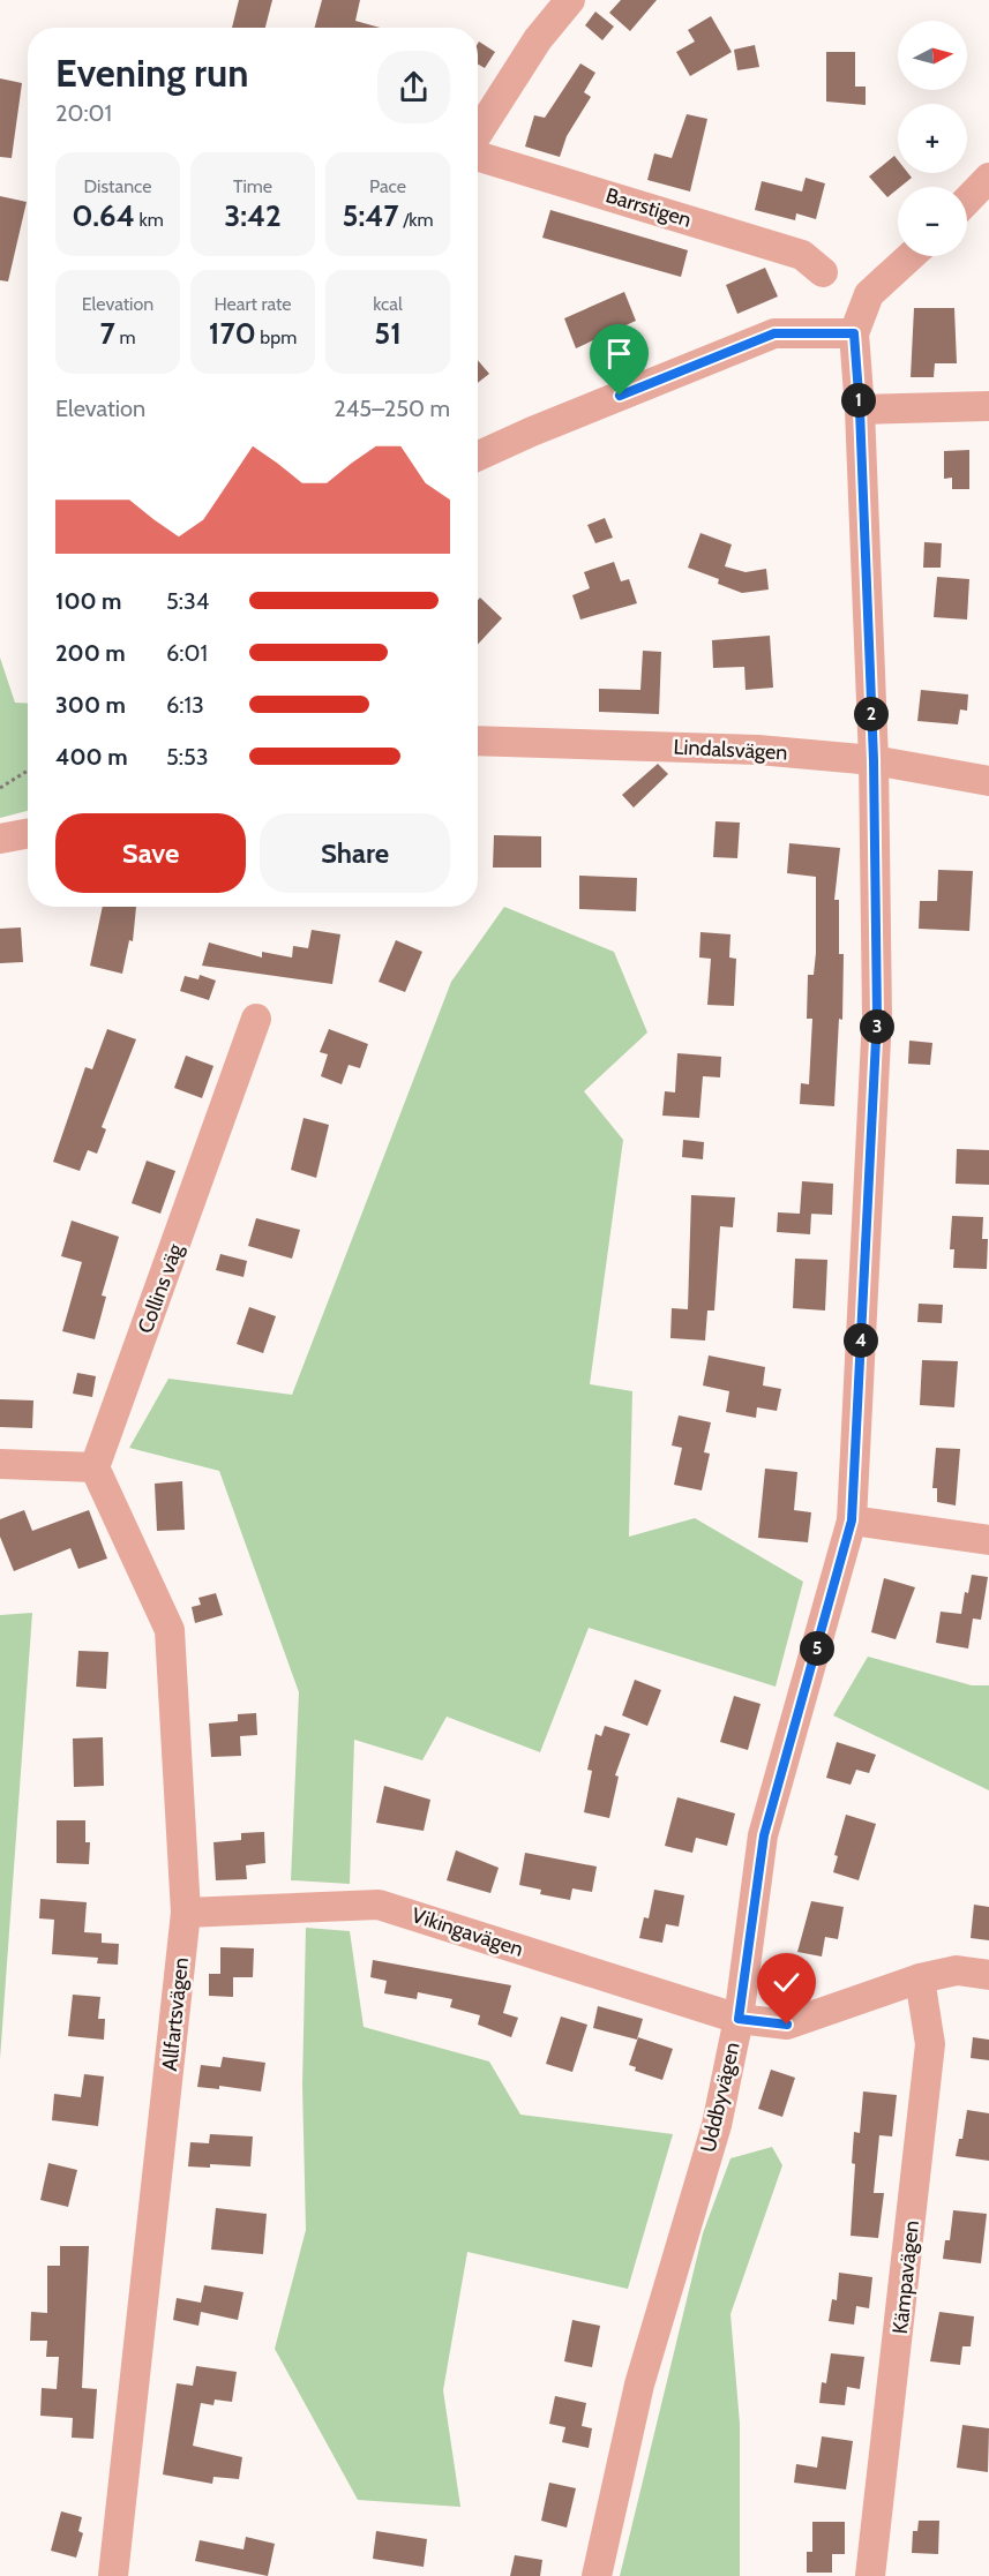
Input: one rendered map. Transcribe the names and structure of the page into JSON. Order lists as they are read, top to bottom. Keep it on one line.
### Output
{"streets":{"street":["Barrstigen","Lindalsvägen","Collins väg","Vikingavägen","Allfartsvägen","Uddbyvägen","Kämpavägen"]},"crossings":[["Lindalsvägen","Uddbyvägen"],["Collins väg","Allfartsvägen"],["Vikingavägen","Allfartsvägen"],["Vikingavägen","Uddbyvägen"],["Vikingavägen","Kämpavägen"]],"north":"right","page":{"map_buttons":["+","−"],"heading":["Evening run","20:01"],"stats":[["Distance","0.64 km"],["Time","3:42"],["Pace","5:47 /km"],["Elevation","7 m"],["Heart rate","170 bpm"],["kcal","51"]],"chart":["Elevation","245–250 m"],"pins":["1","2","3","4","5"],"list":[{"name":"100 m","note":"5:34"},{"name":"200 m","note":"6:01"},{"name":"300 m","note":"6:13"},{"name":"400 m","note":"5:53"}],"buttons":["Save","Share"]}}
